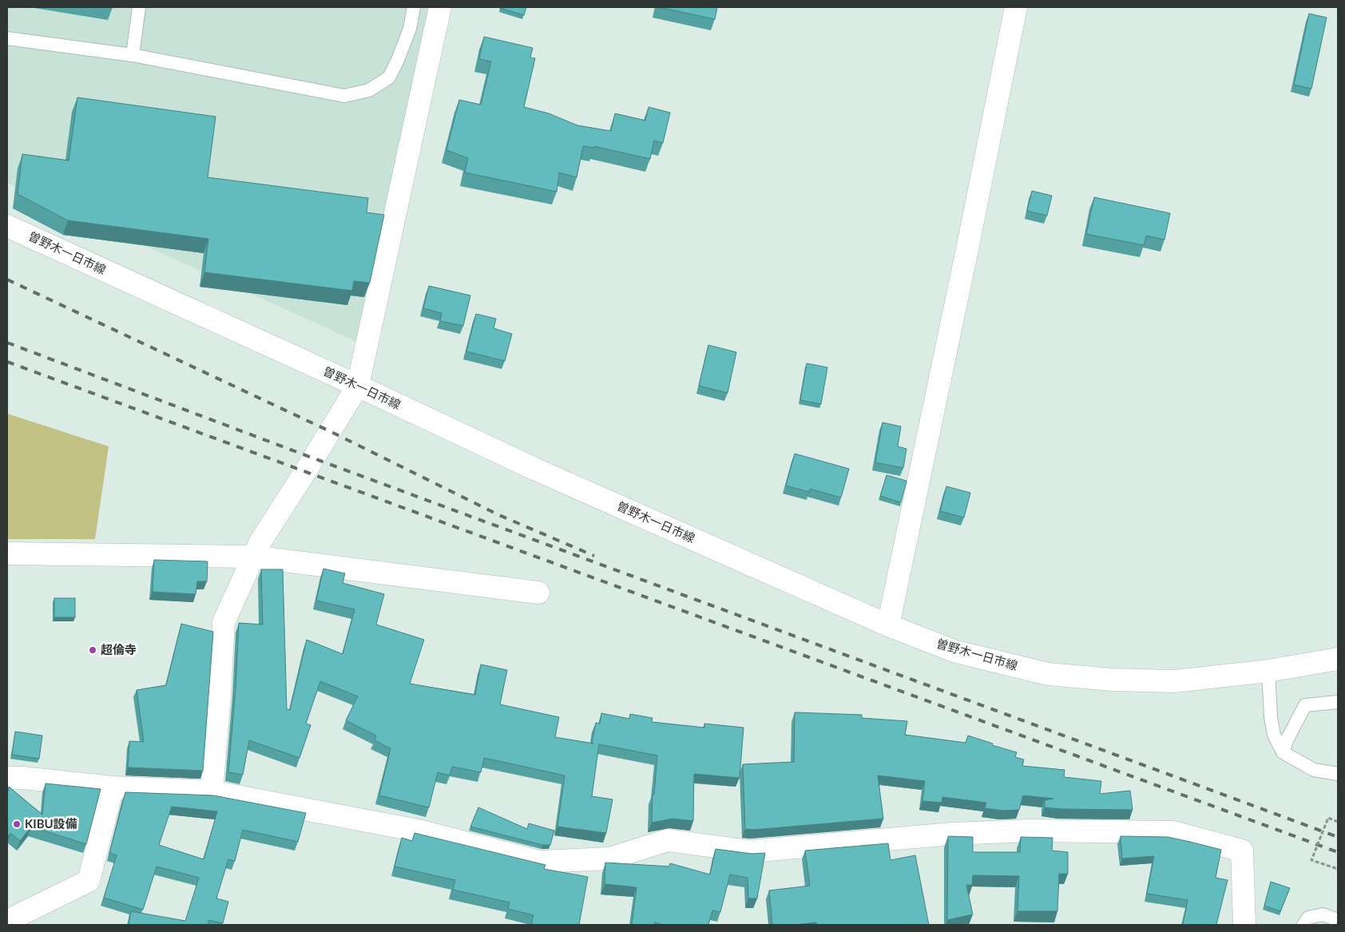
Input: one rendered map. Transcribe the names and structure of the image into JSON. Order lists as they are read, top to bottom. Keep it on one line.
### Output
{"streets":{"street":["曽野木一日市線"]},"places":["超倫寺","KIBU設備"]}
